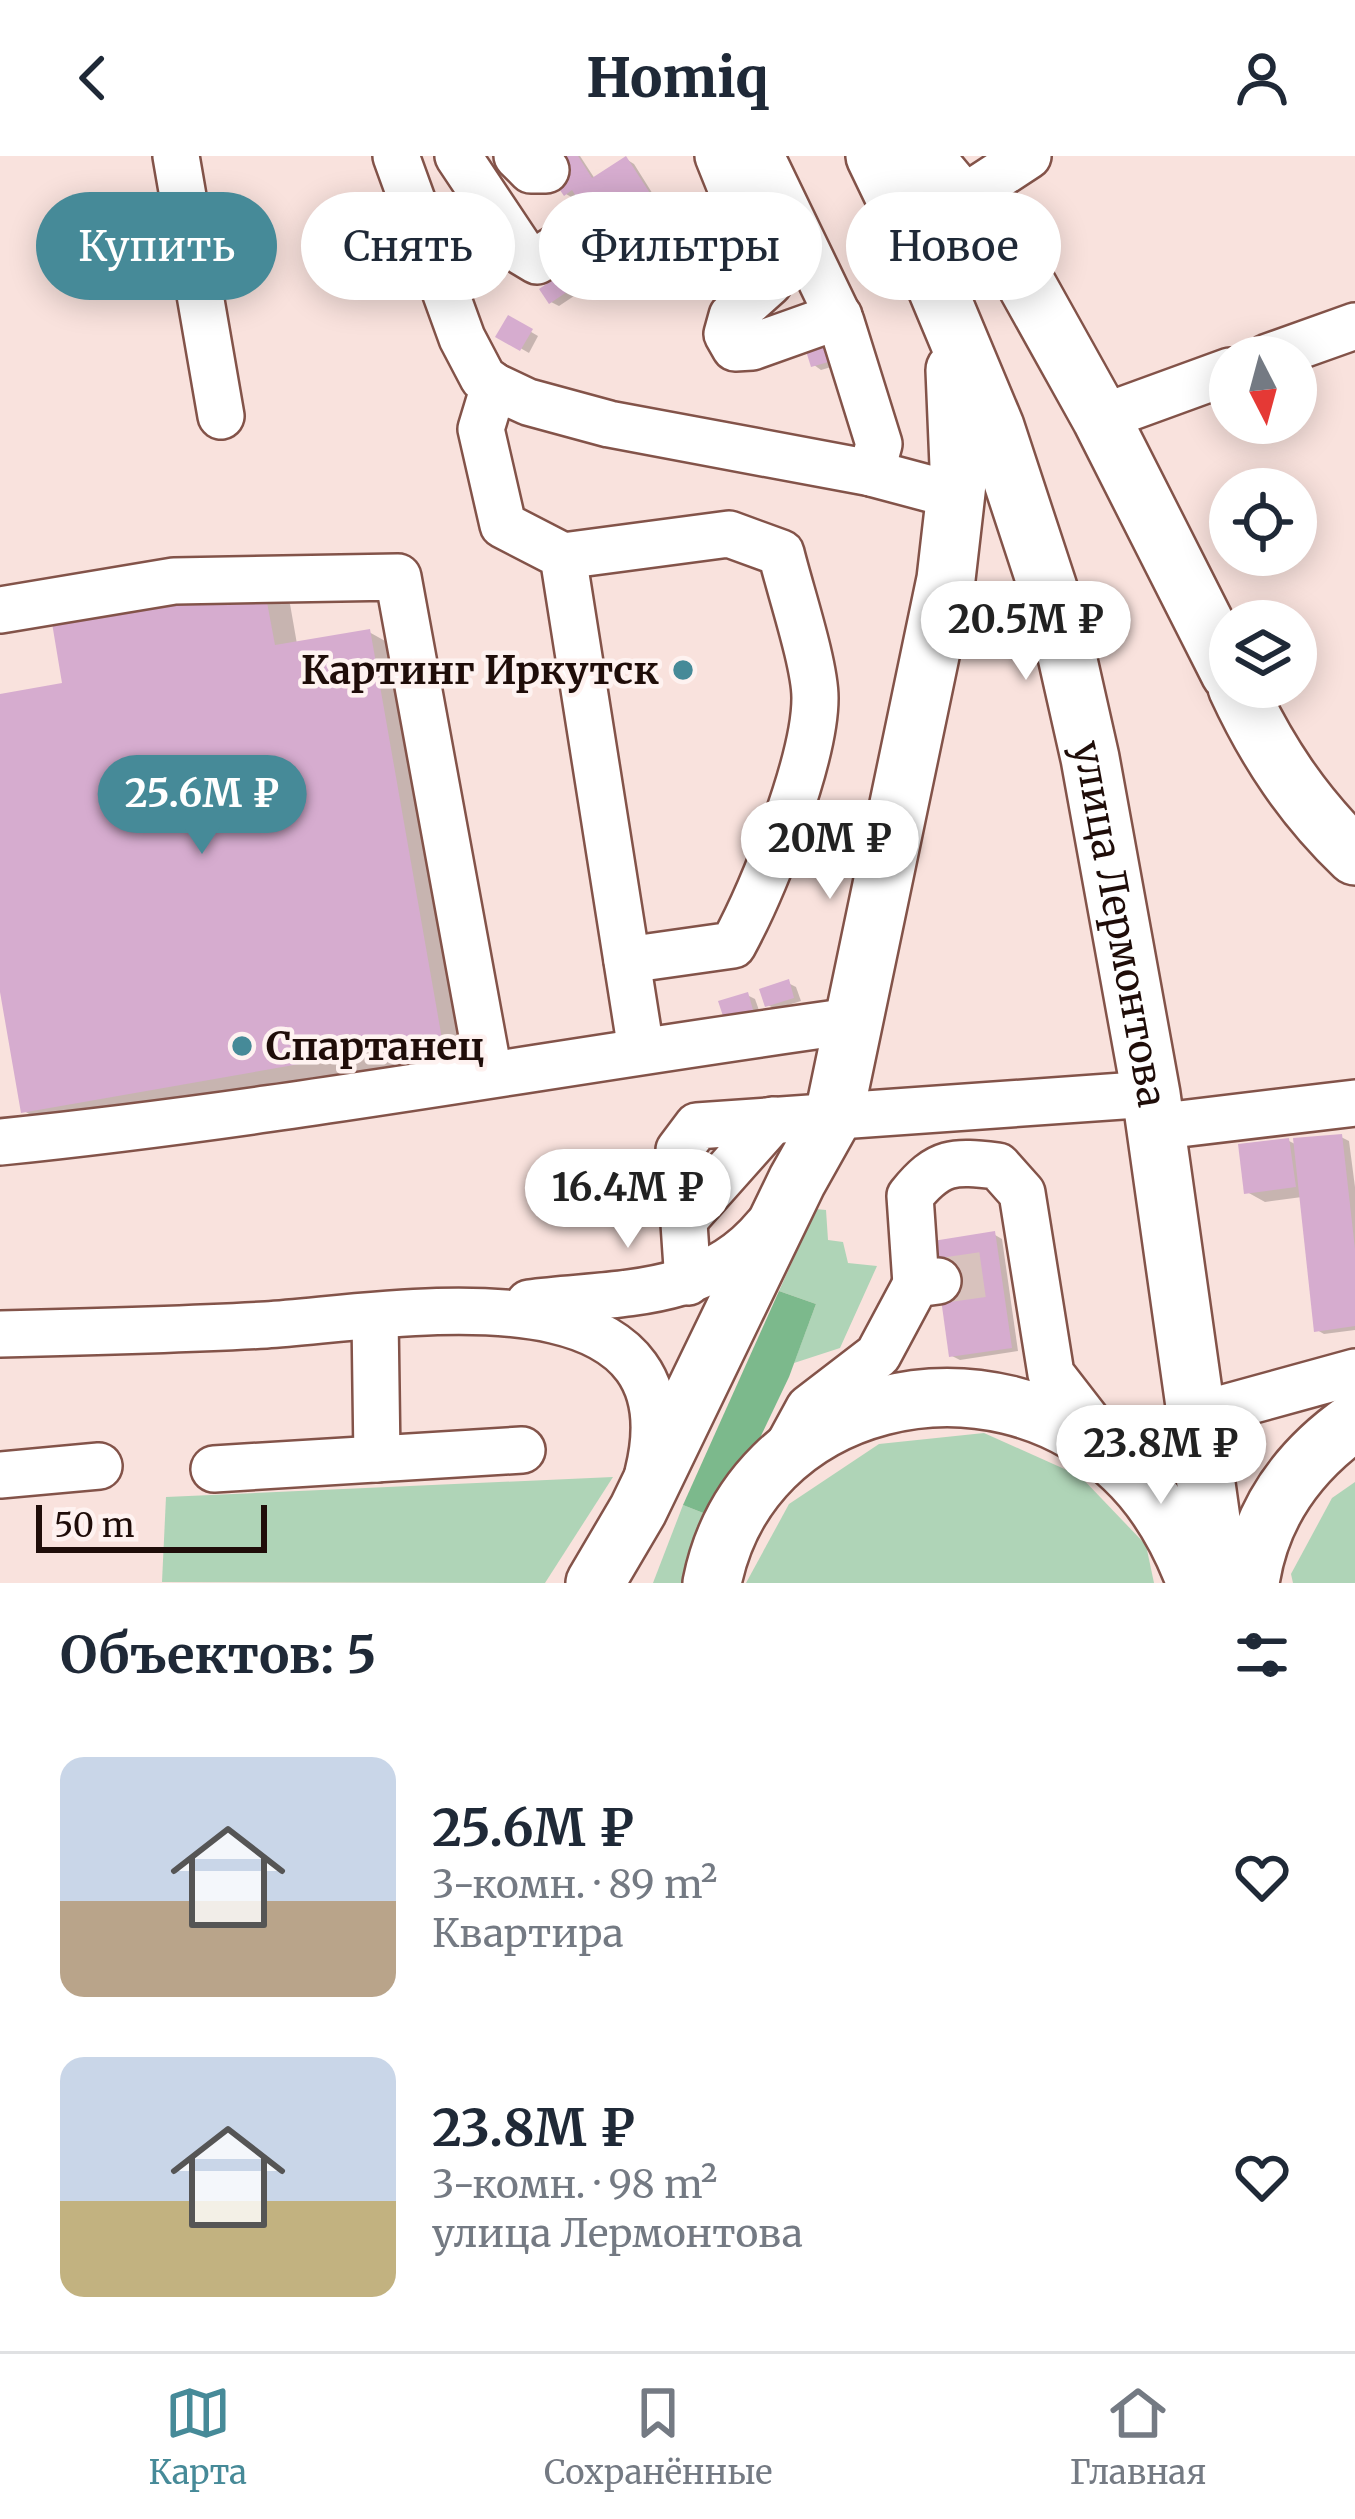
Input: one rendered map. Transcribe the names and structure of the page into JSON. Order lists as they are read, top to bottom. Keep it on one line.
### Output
{"streets":{"main road":["улица Лермонтова"]},"places":["Картинг Иркутск","Спартанец"],"scale_bar":"50 m","north":"bottom","page":{"header":"Homiq","chip":["Купить","Снять","Фильтры","Новое"],"price":["20.5M ₽","25.6M ₽","20M ₽","16.4M ₽","23.8M ₽"],"scale":"50 m","heading":"Объектов: 5","list":[{"name":"25.6M ₽","note":"3-комн. · 89 m² · Квартира"},{"name":"23.8M ₽","note":"3-комн. · 98 m² · улица Лермонтова"}],"tabs":["Карта","Сохранённые","Главная"]}}
